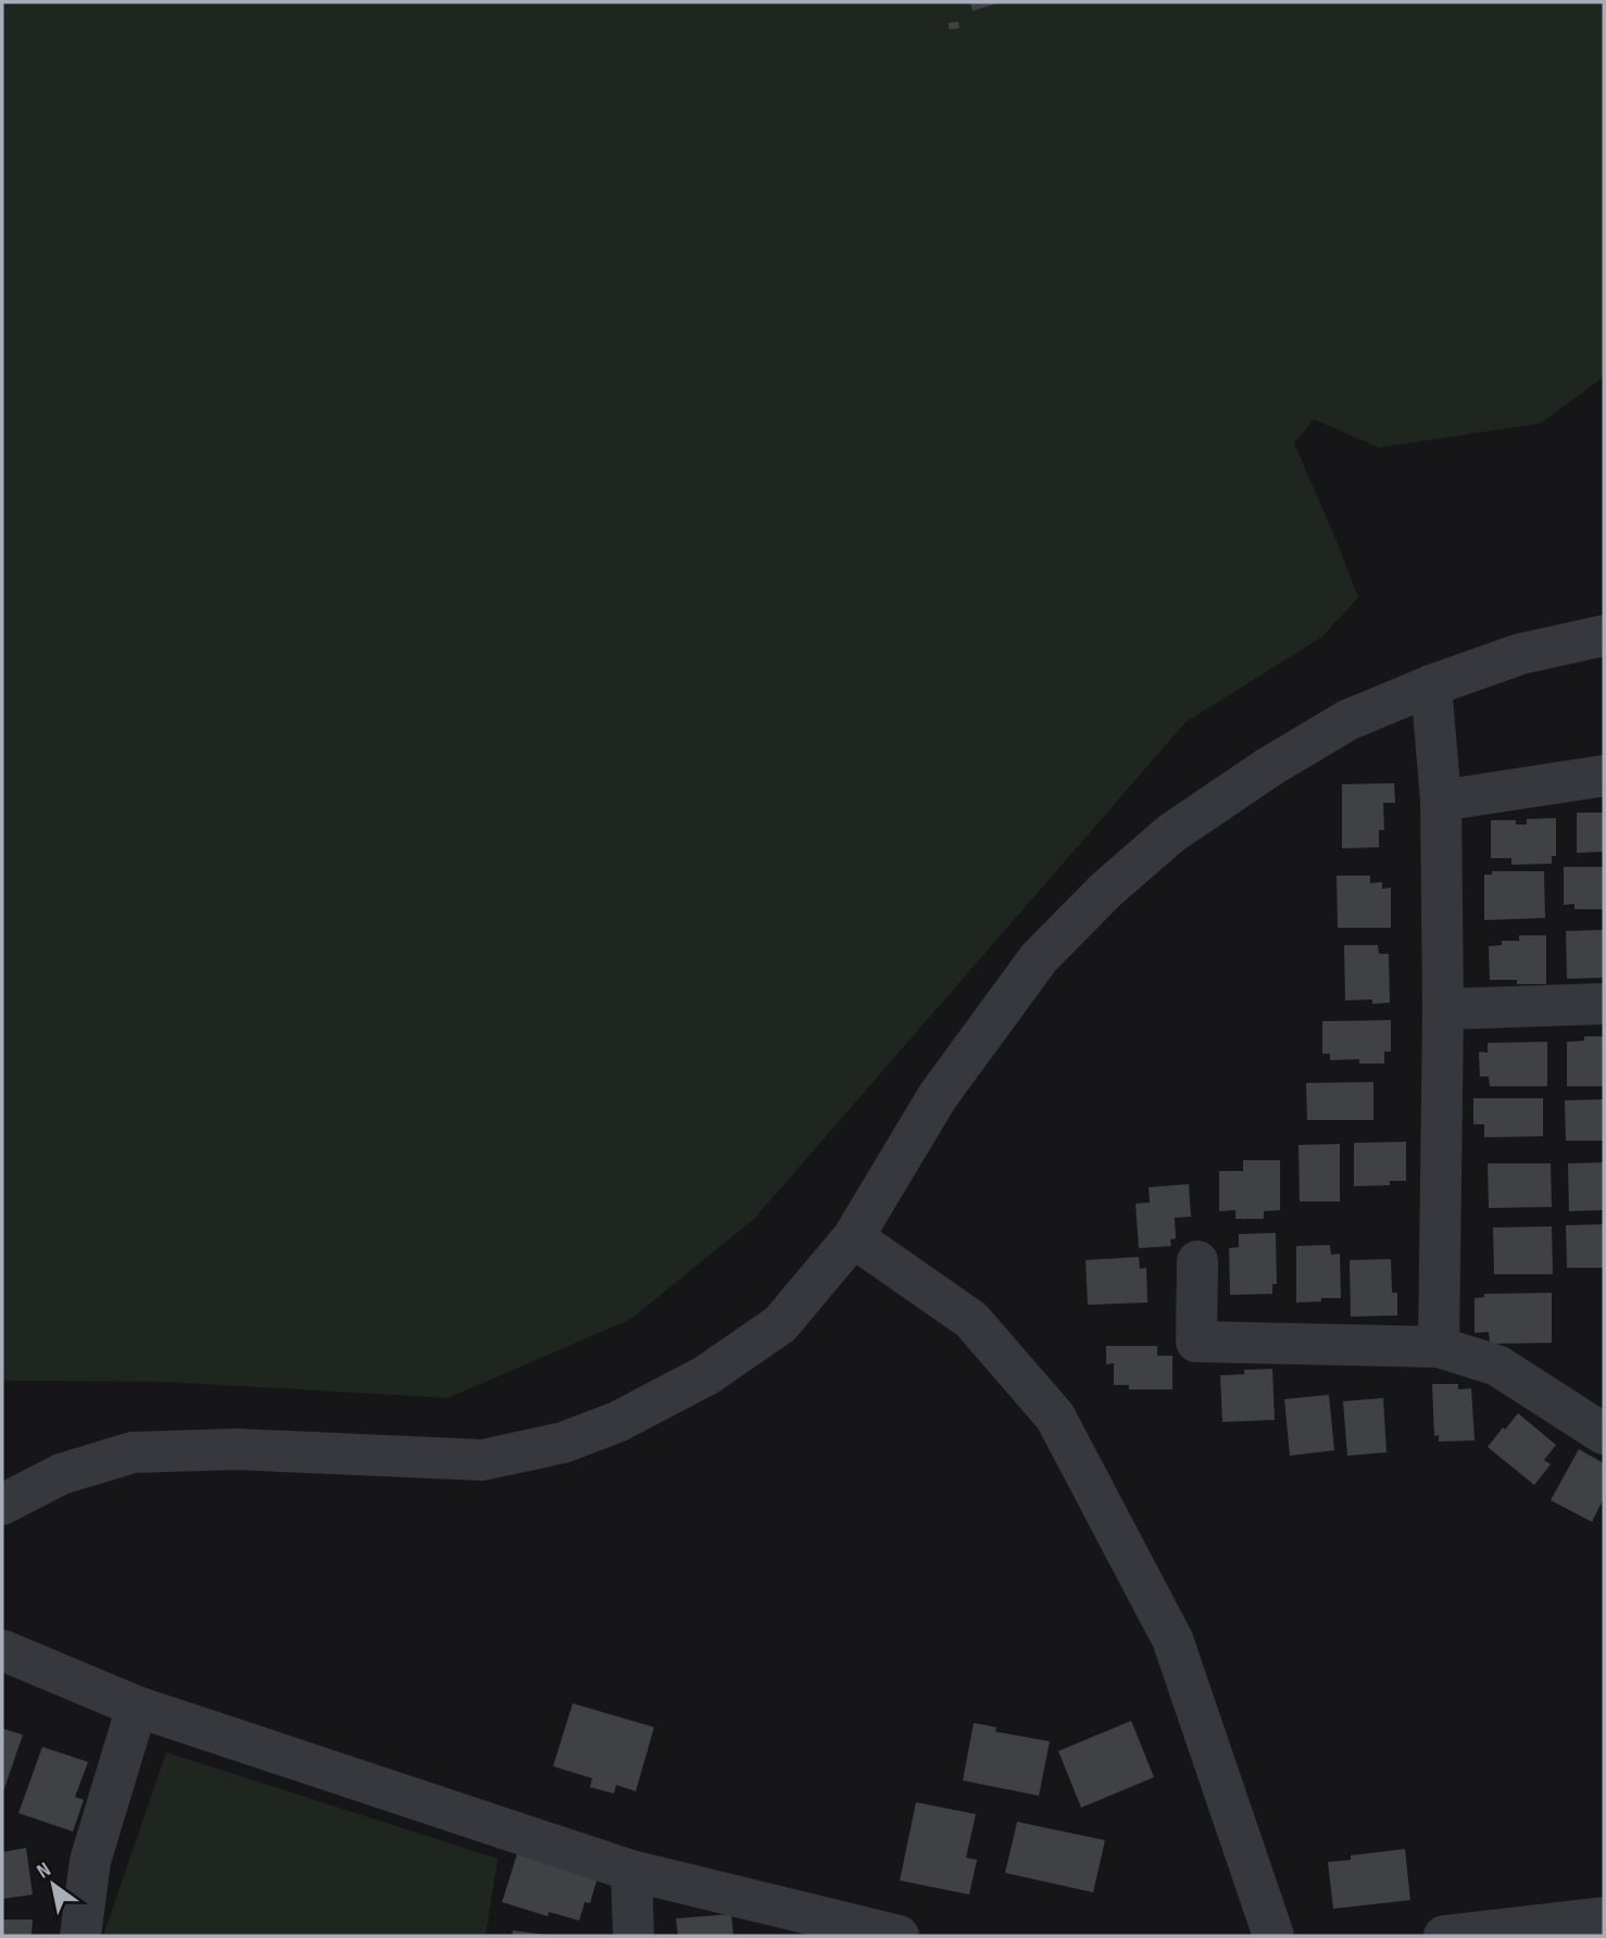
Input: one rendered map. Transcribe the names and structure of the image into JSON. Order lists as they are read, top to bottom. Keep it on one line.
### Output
{"north":"top left"}
